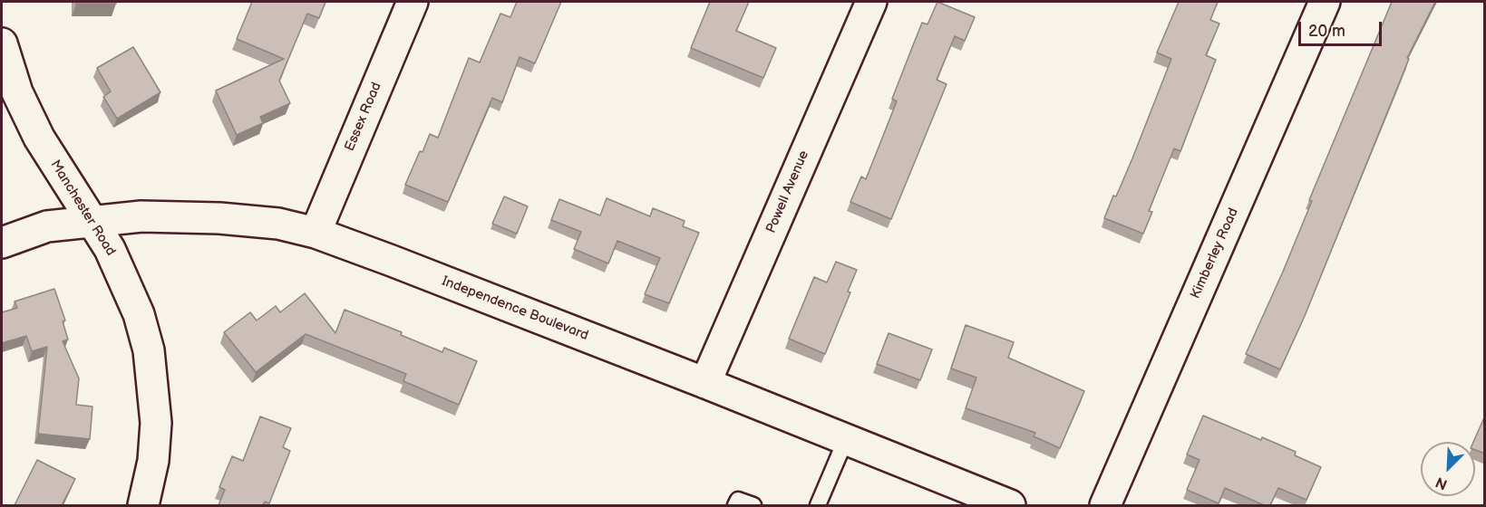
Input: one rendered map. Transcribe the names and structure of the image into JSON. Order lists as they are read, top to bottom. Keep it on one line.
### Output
{"streets":{"street":["Essex Road","Powell Avenue","Manchester Road","Kimberley Road","Independence Boulevard"]},"crossings":[["Essex Road","Independence Boulevard"],["Powell Avenue","Independence Boulevard"],["Manchester Road","Independence Boulevard"]],"scale_bar":"20 m","north":"bottom left"}
